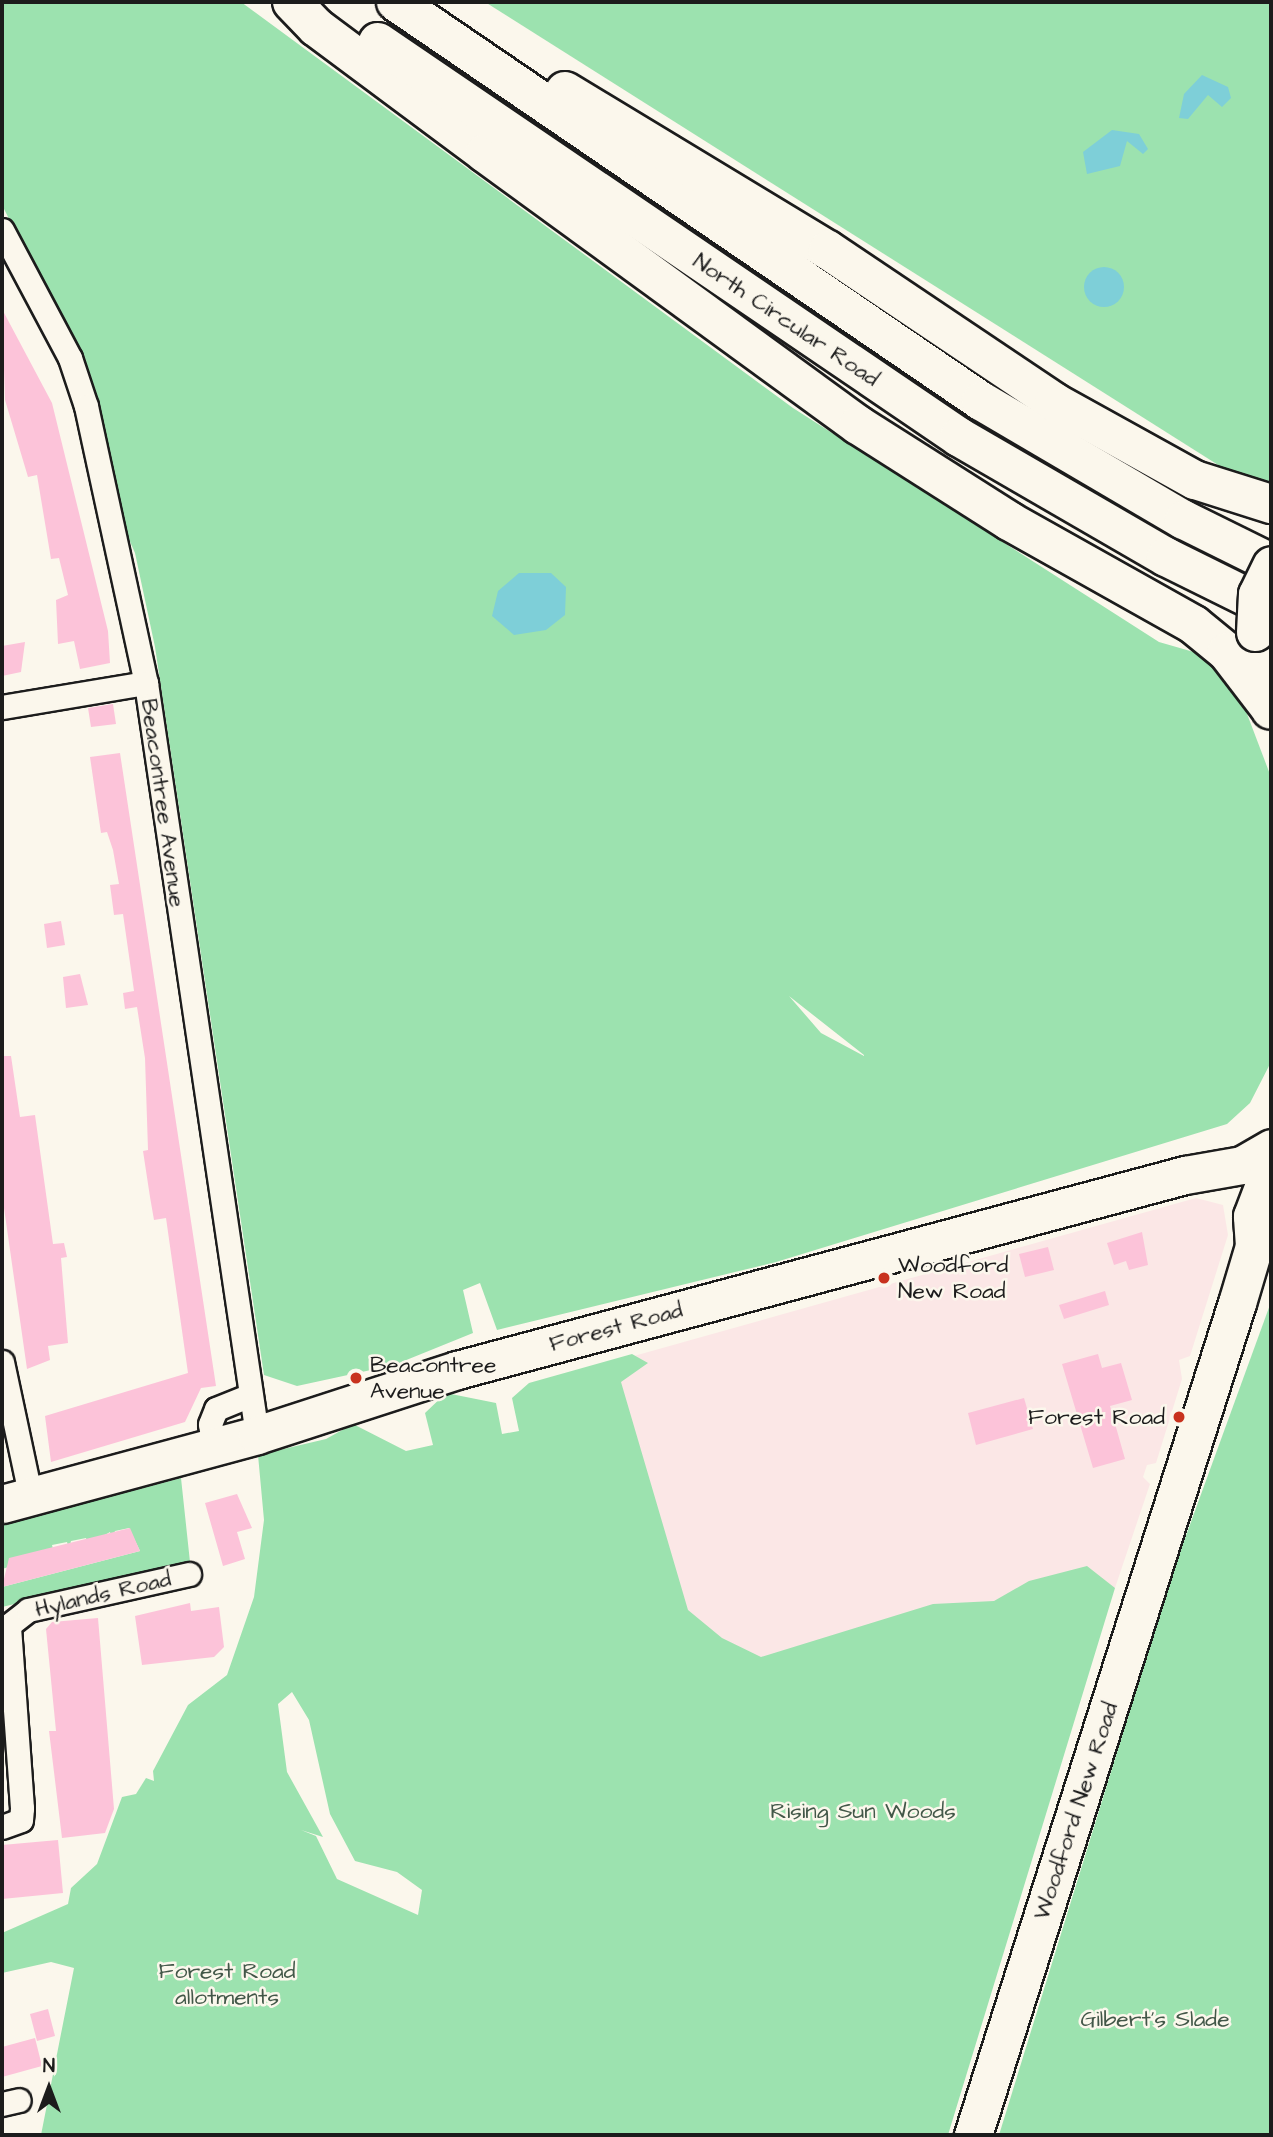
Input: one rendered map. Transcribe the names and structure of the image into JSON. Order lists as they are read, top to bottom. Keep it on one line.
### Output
{"streets":{"highway":["North Circular Road"],"main road":["Forest Road","Woodford New Road"],"street":["Beacontree Avenue","Hylands Road"]},"crossings":[["Beacontree Avenue","Forest Road"]],"parks":["Rising Sun Woods","Forest Road allotments","Gilbert's Slade"],"places":["Woodford New Road","Beacontree Avenue","Forest Road"],"north":"top"}
